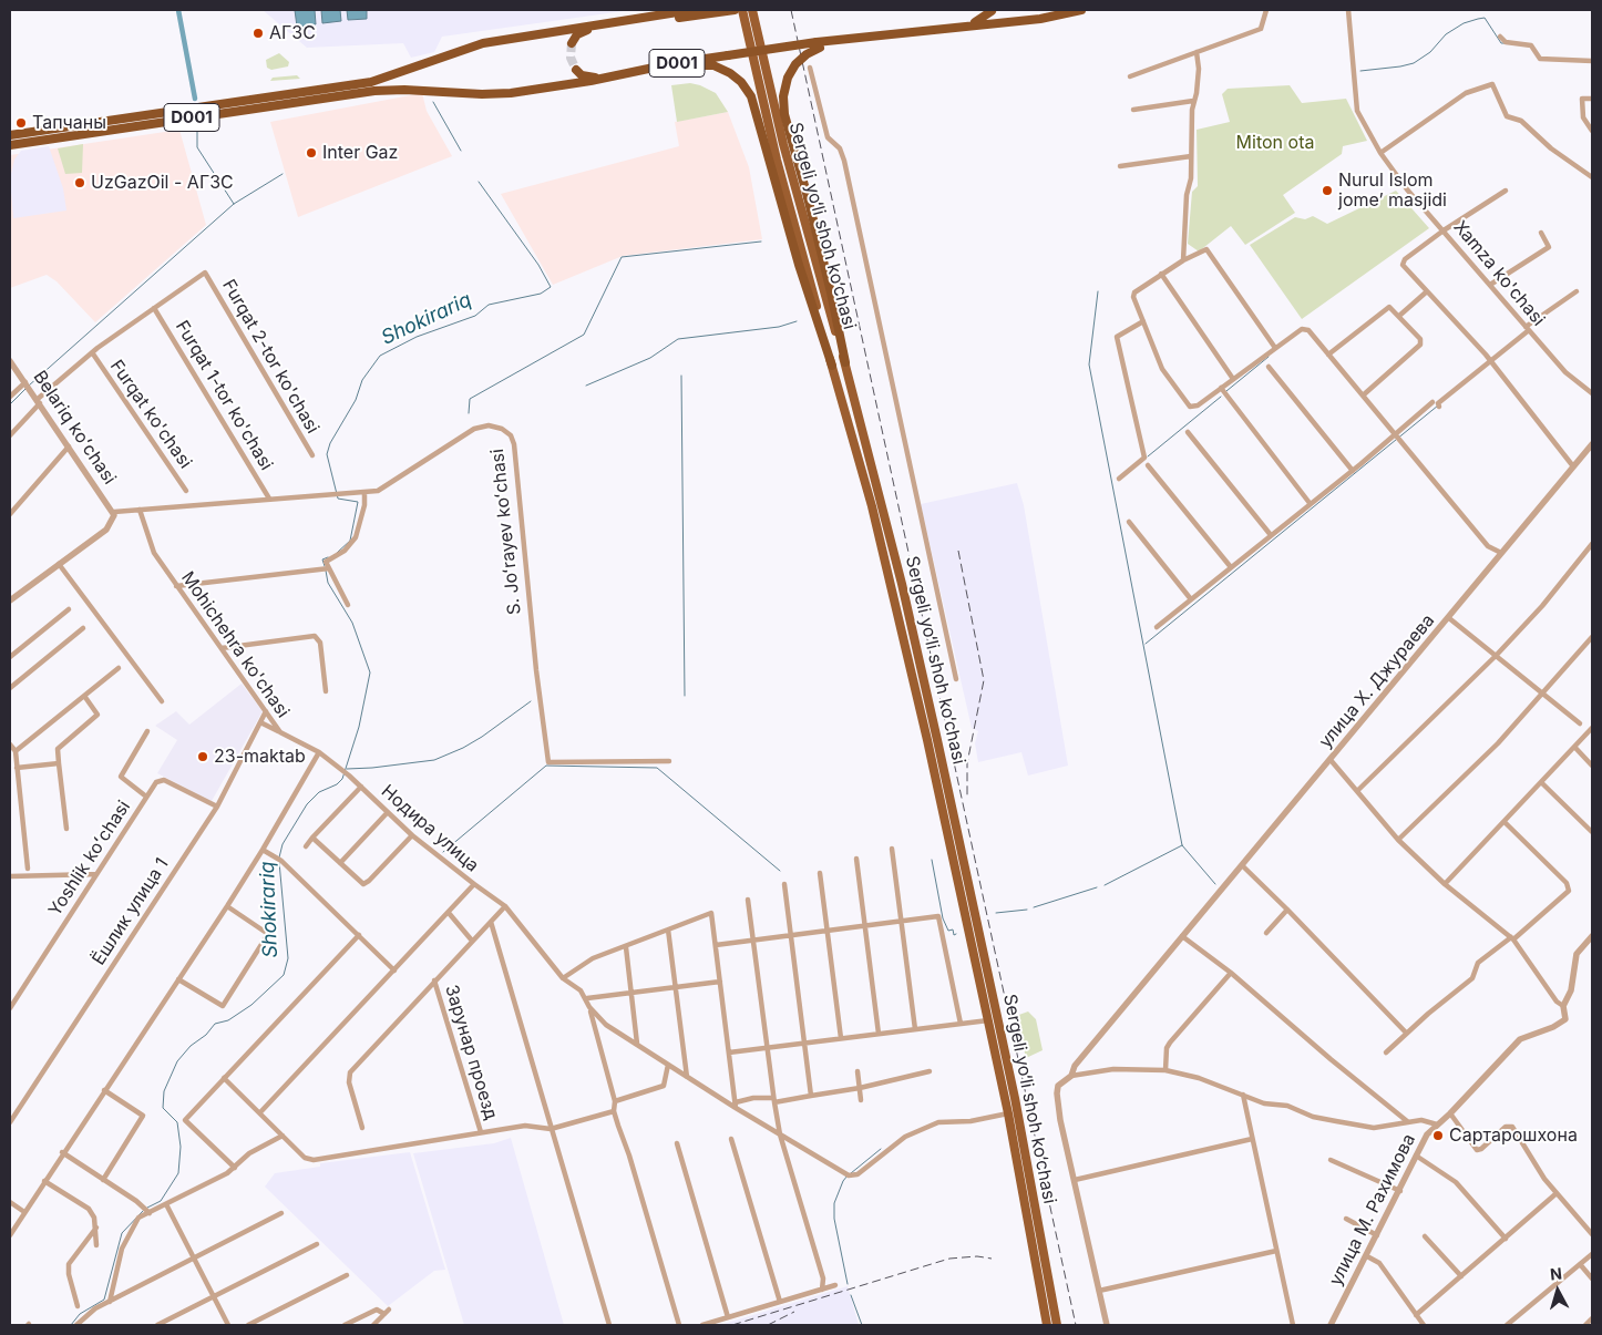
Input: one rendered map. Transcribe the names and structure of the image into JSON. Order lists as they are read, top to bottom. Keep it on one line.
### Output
{"streets":{"highway":["D001"],"main road":["Sergeli yo‘li shoh ko‘chasi"],"street":["Xamza ko'chasi","Furqat 2-tor ko'chasi","Furqat 1-tor ko'chasi","Furqat ko'chasi","Belariq koʻchasi","S. Joʻrayev koʻchasi","Mohichehra ko'chasi","улица Х. Джураева","Нодира улица","Yoshlik koʻchasi","Ёшлик улица 1","Зарунар проезд","улица М. Рахимова"]},"crossings":[["Furqat 2-tor ko'chasi","Furqat 1-tor ko'chasi"],["Furqat 1-tor ko'chasi","S. Joʻrayev koʻchasi"],["Belariq koʻchasi","S. Joʻrayev koʻchasi"],["S. Joʻrayev koʻchasi","Mohichehra ko'chasi"],["Mohichehra ko'chasi","Нодира улица"],["Mohichehra ko'chasi","Ёшлик улица 1"],["Yoshlik koʻchasi","Ёшлик улица 1"]],"water":["Shokirariq"],"parks":["Miton ota"],"places":["АГЗС","Тапчаны","Inter Gaz","UzGazOil - АГЗС","Nurul Islom jome’ masjidi","23-maktab","Сартарошхона"],"north":"top"}
